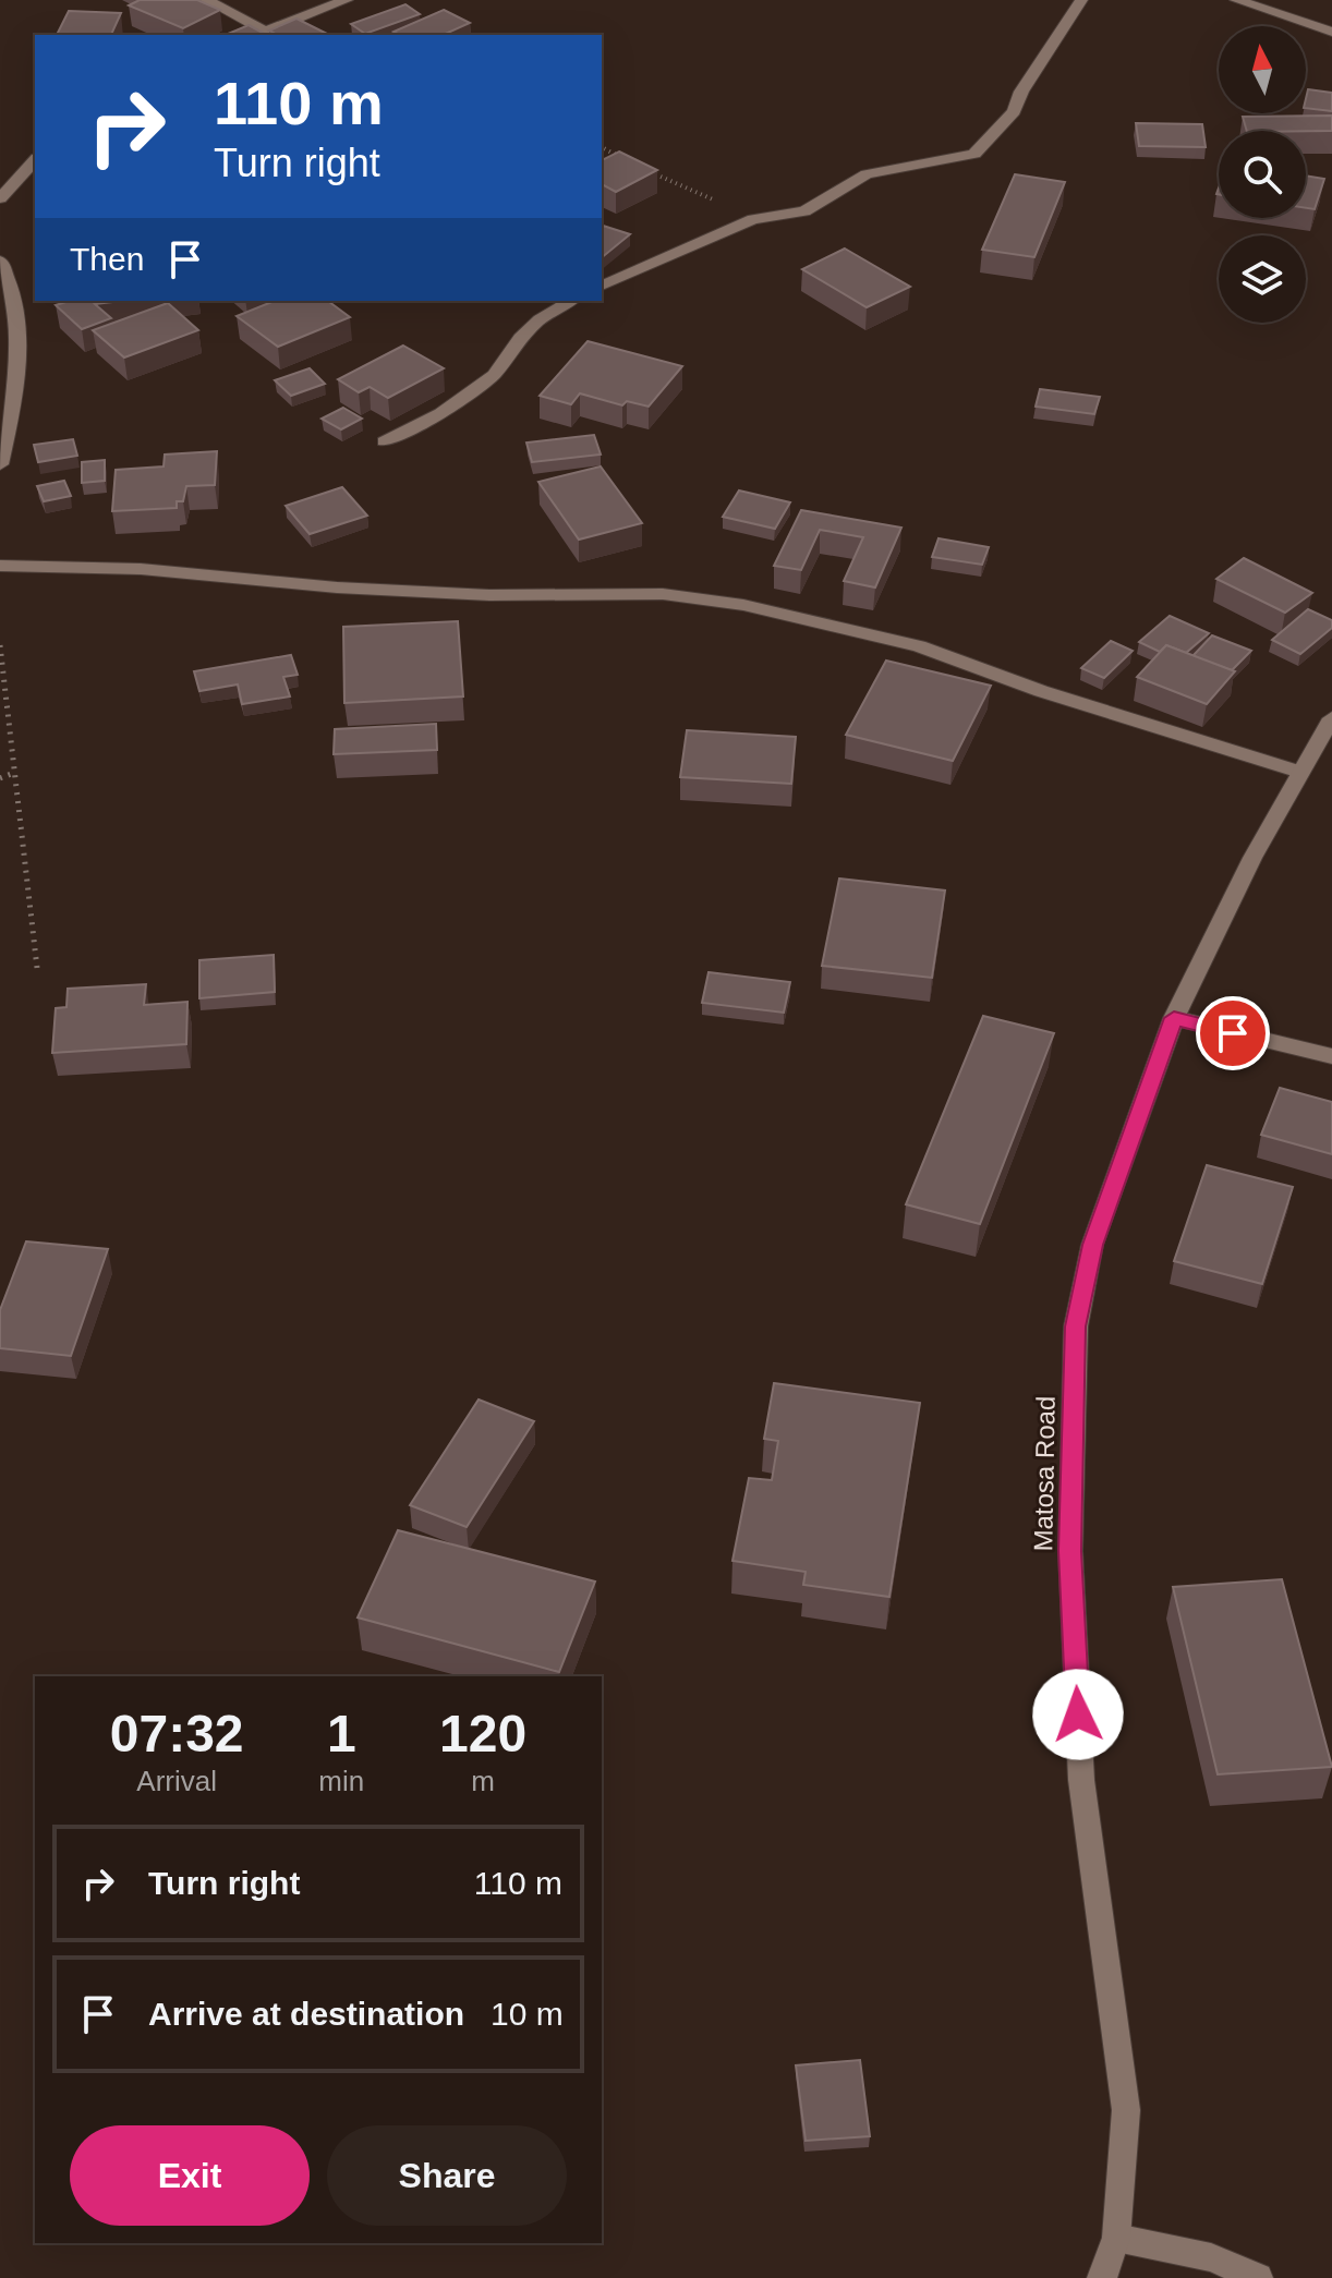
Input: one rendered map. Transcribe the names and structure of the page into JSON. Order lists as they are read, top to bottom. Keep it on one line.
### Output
{"streets":{"street":["Matosa Road"]},"north":"top","page":{"turn":["110 m","Turn right"],"then":"Then","eta":["07:32","Arrival","1","min","120","m"],"list":[{"name":"Turn right","value":"110 m"},{"name":"Arrive at destination","value":"10 m"}],"buttons":["Exit","Share"]}}
